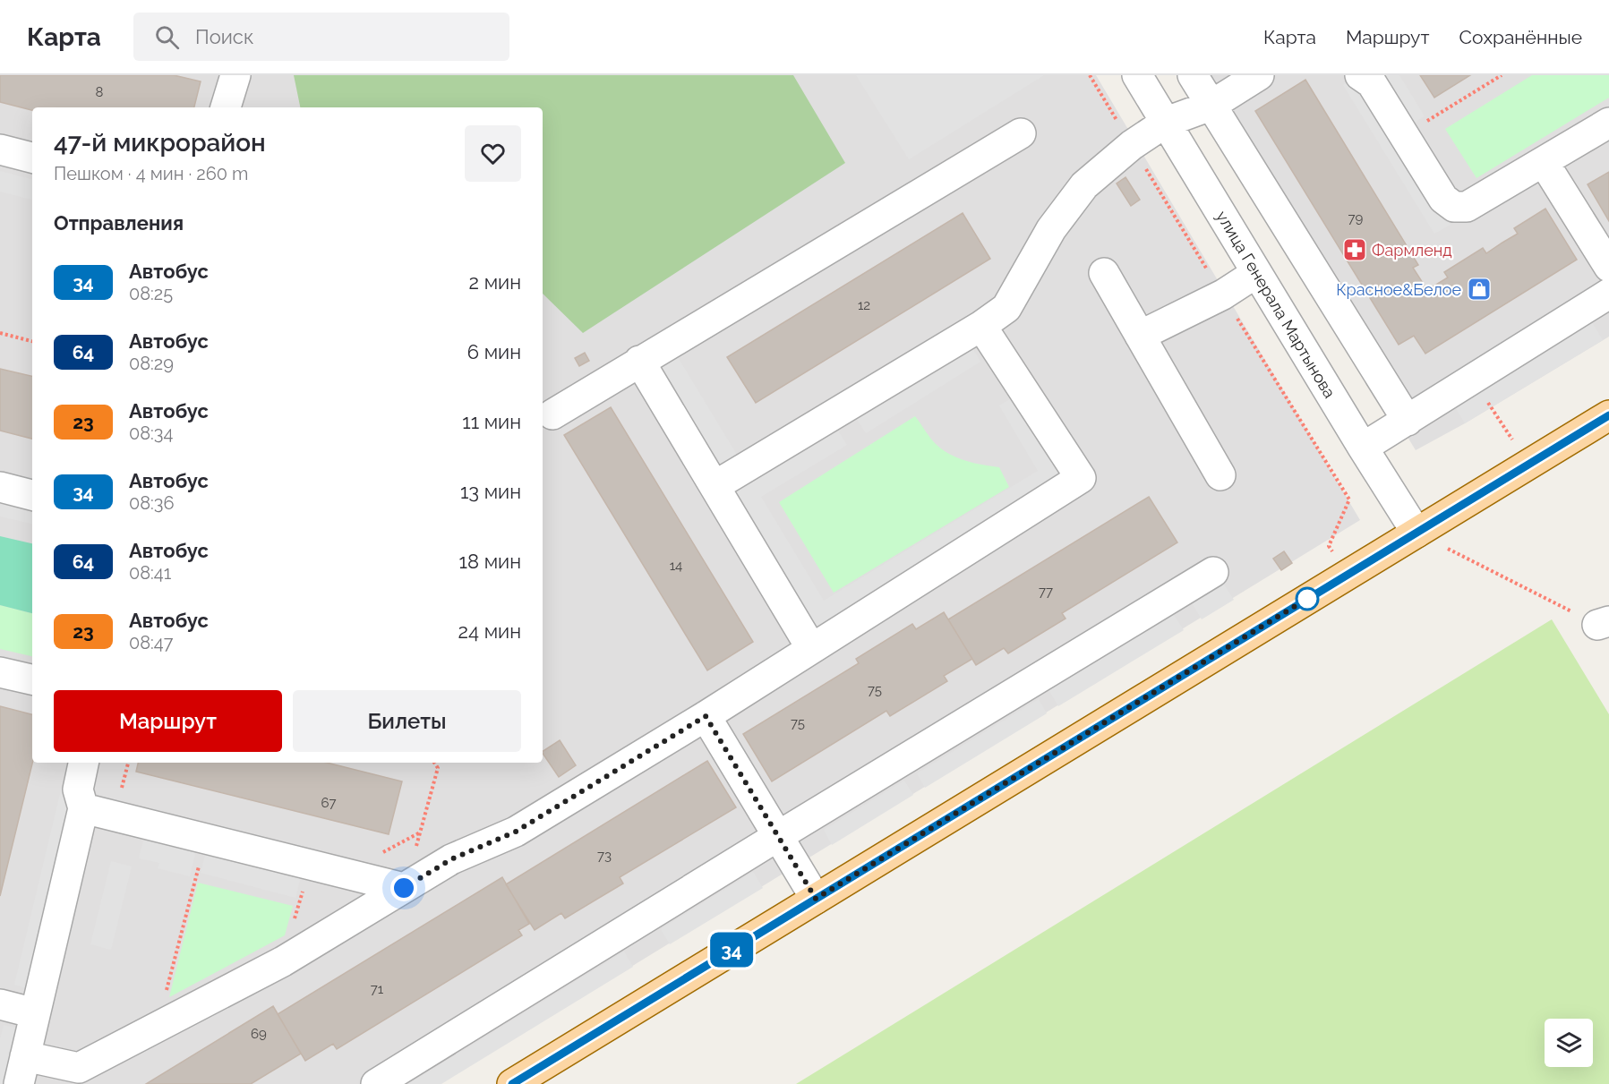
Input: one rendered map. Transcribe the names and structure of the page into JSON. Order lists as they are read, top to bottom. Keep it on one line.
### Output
{"streets":{"street":["улица Генерала Мартынова"]},"places":{"pharmacy":["Фармленд"],"shop":["Красное&Белое"]},"lines":["bus line 34"],"house_numbers":["8","79","12","14","77","75","75","67","73","71","69"],"page":{"header":"Карта","search":"Поиск","nav":["Карта","Маршрут","Сохранённые"],"on_map":"34","heading":[["47-й микрорайон","Пешком · 4 мин · 260 m"],"Отправления"],"list":[{"mark":"34","name":"Автобус","note":"08:25","value":"2 мин"},{"mark":"64","name":"Автобус","note":"08:29","value":"6 мин"},{"mark":"23","name":"Автобус","note":"08:34","value":"11 мин"},{"mark":"34","name":"Автобус","note":"08:36","value":"13 мин"},{"mark":"64","name":"Автобус","note":"08:41","value":"18 мин"},{"mark":"23","name":"Автобус","note":"08:47","value":"24 мин"}],"buttons":["Маршрут","Билеты"]}}
